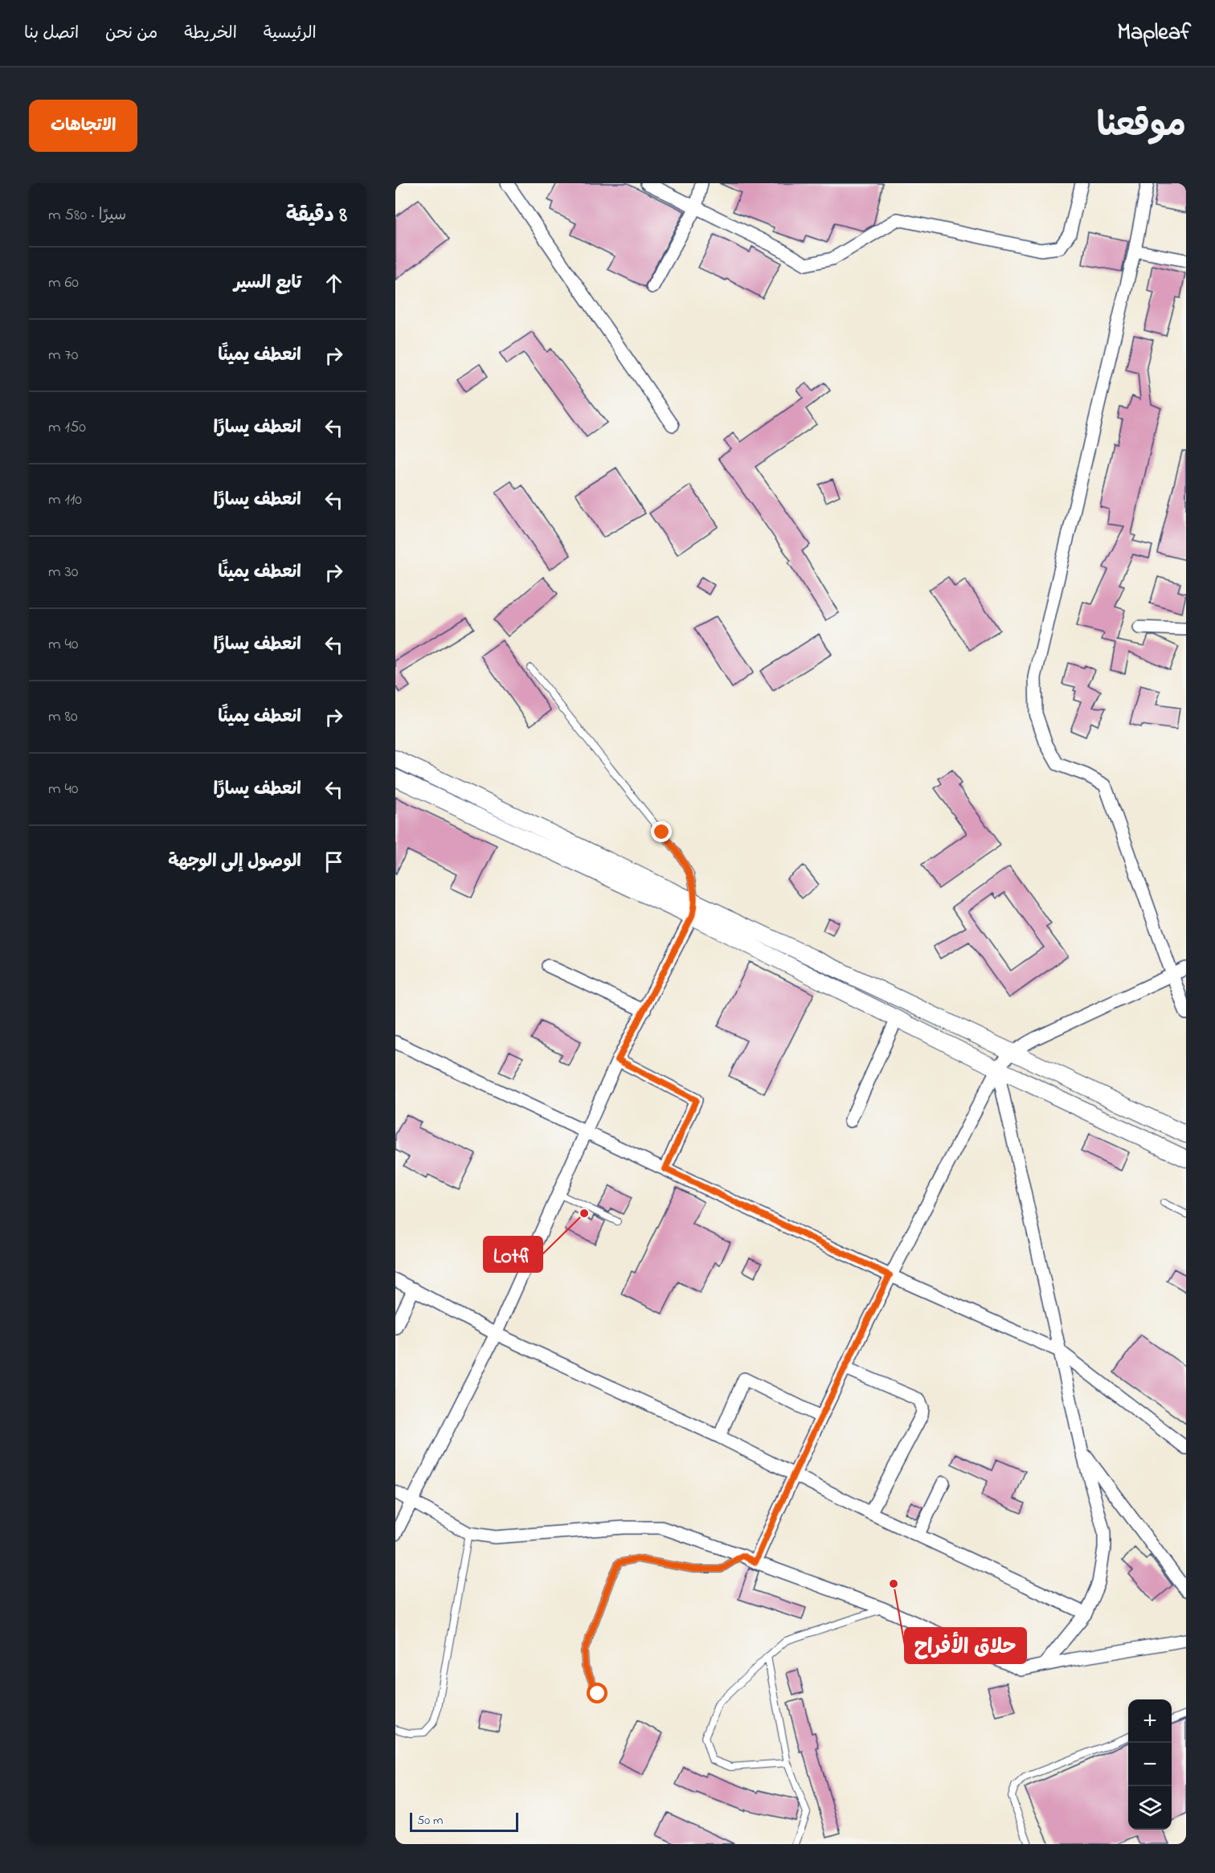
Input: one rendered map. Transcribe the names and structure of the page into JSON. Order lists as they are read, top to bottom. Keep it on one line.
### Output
{"places":["Lotfi","حلاق الأفراح"],"scale_bar":"50 m","page":{"header":"Mapleaf","nav":["الرئيسية","الخريطة","من نحن","اتصل بنا"],"title":"موقعنا","buttons":"الاتجاهات","heading":["8 دقيقة","سيرًا · 580 m"],"list":[["تابع السير","60 m"],["انعطف يمينًا","70 m"],["انعطف يسارًا","150 m"],["انعطف يسارًا","110 m"],["انعطف يمينًا","30 m"],["انعطف يسارًا","40 m"],["انعطف يمينًا","80 m"],["انعطف يسارًا","40 m"],"الوصول إلى الوجهة"],"map_buttons":["+","−"],"scale":"50 m"}}
